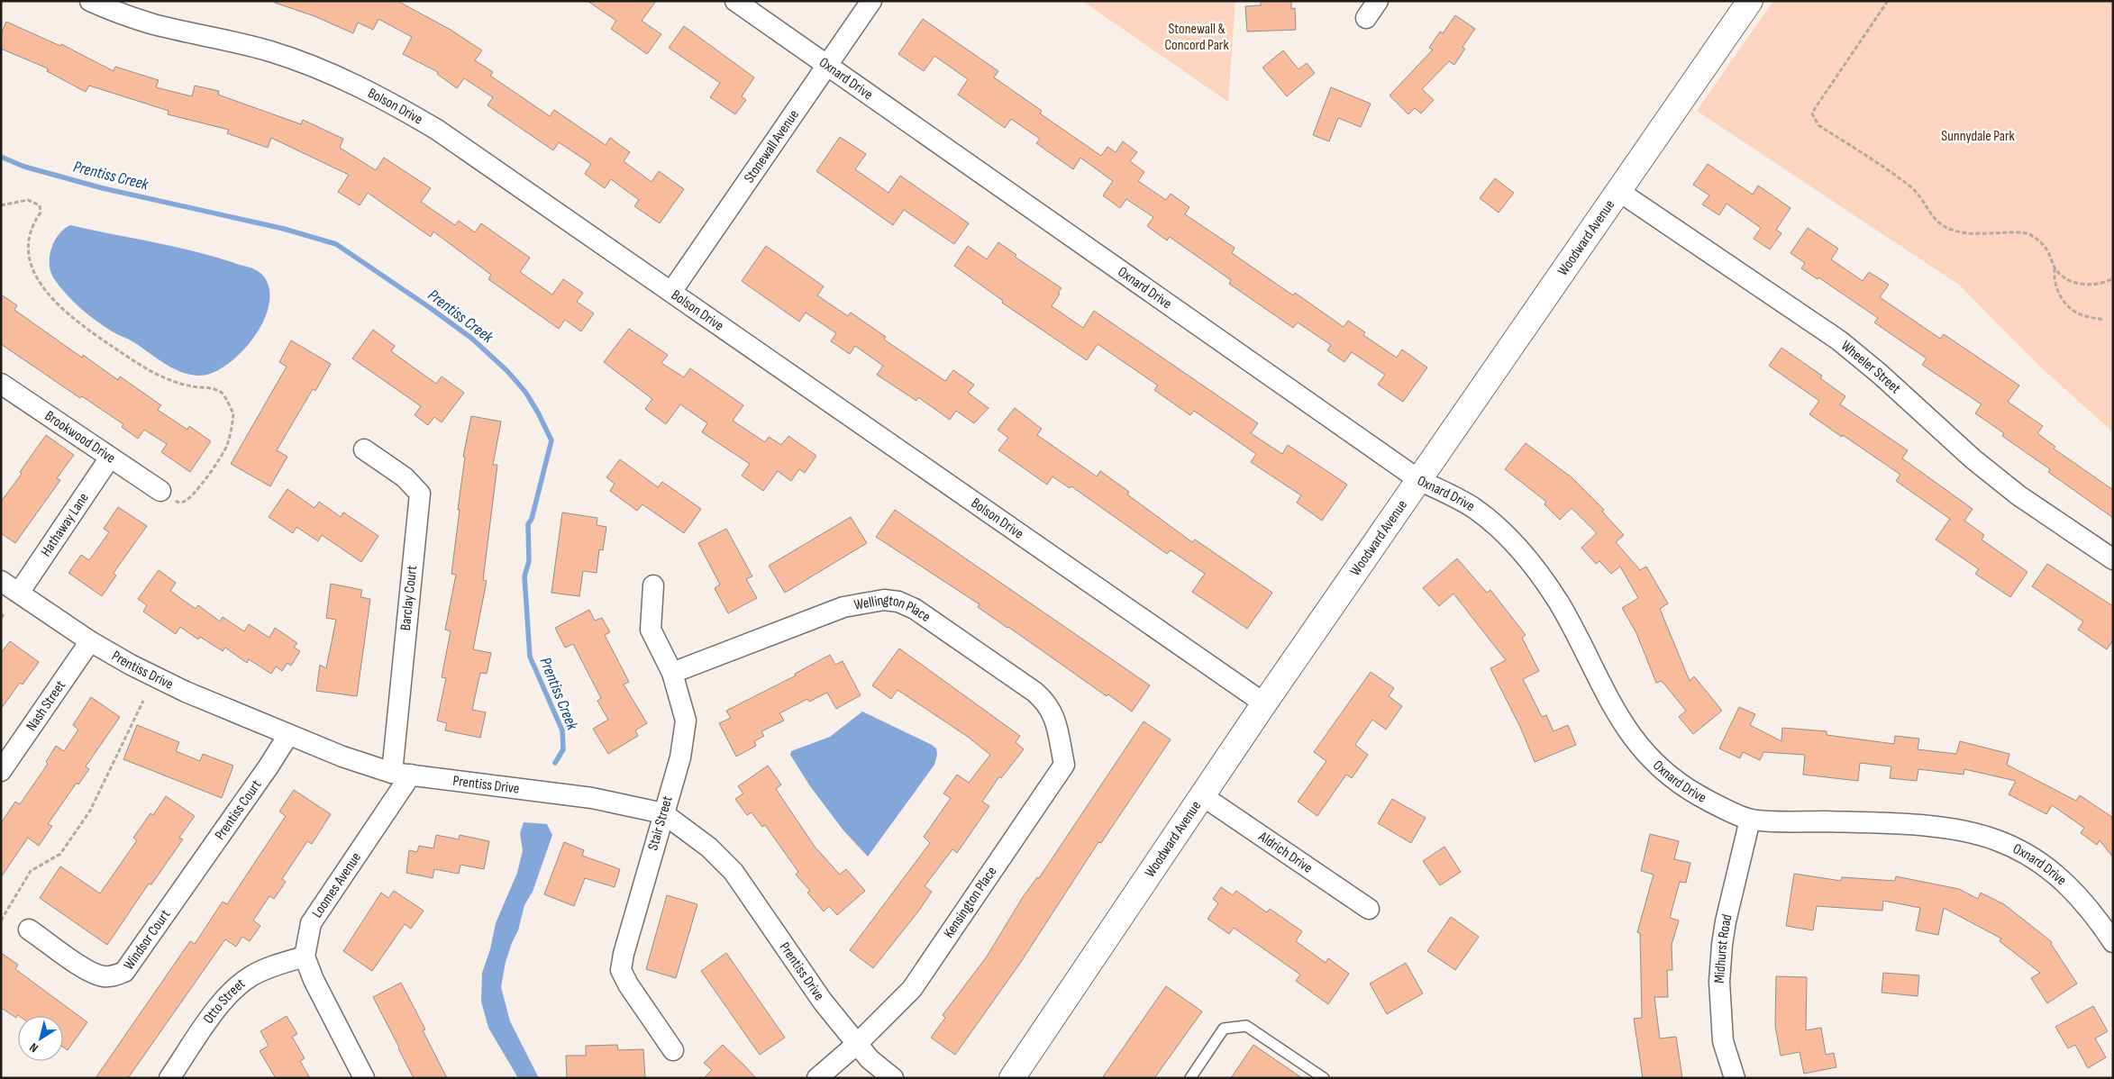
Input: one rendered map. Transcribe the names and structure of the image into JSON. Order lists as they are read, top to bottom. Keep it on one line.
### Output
{"streets":{"main road":["Woodward Avenue"],"street":["Oxnard Drive","Bolson Drive","Stonewall Avenue","Wheeler Street","Brookwood Drive","Hathaway Lane","Barclay Court","Wellington Place","Prentiss Drive","Nash Street","Prentiss Court","Stair Street","Aldrich Drive","Loomes Avenue","Kensington Place","Windsor Court","Midhurst Road","Otto Street"]},"crossings":[["Oxnard Drive","Stonewall Avenue"],["Oxnard Drive","Woodward Avenue"],["Oxnard Drive","Midhurst Road"],["Bolson Drive","Stonewall Avenue"],["Bolson Drive","Woodward Avenue"],["Woodward Avenue","Wheeler Street"],["Woodward Avenue","Aldrich Drive"],["Brookwood Drive","Hathaway Lane"],["Hathaway Lane","Prentiss Drive"],["Barclay Court","Prentiss Drive"],["Barclay Court","Loomes Avenue"],["Wellington Place","Stair Street"],["Wellington Place","Kensington Place"],["Prentiss Drive","Nash Street"],["Prentiss Drive","Prentiss Court"],["Prentiss Drive","Stair Street"],["Prentiss Drive","Loomes Avenue"],["Prentiss Drive","Kensington Place"],["Prentiss Court","Windsor Court"],["Loomes Avenue","Otto Street"]],"water":["Prentiss Creek"],"parks":["Stonewall & Concord Park","Sunnydale Park"],"north":"bottom left"}
